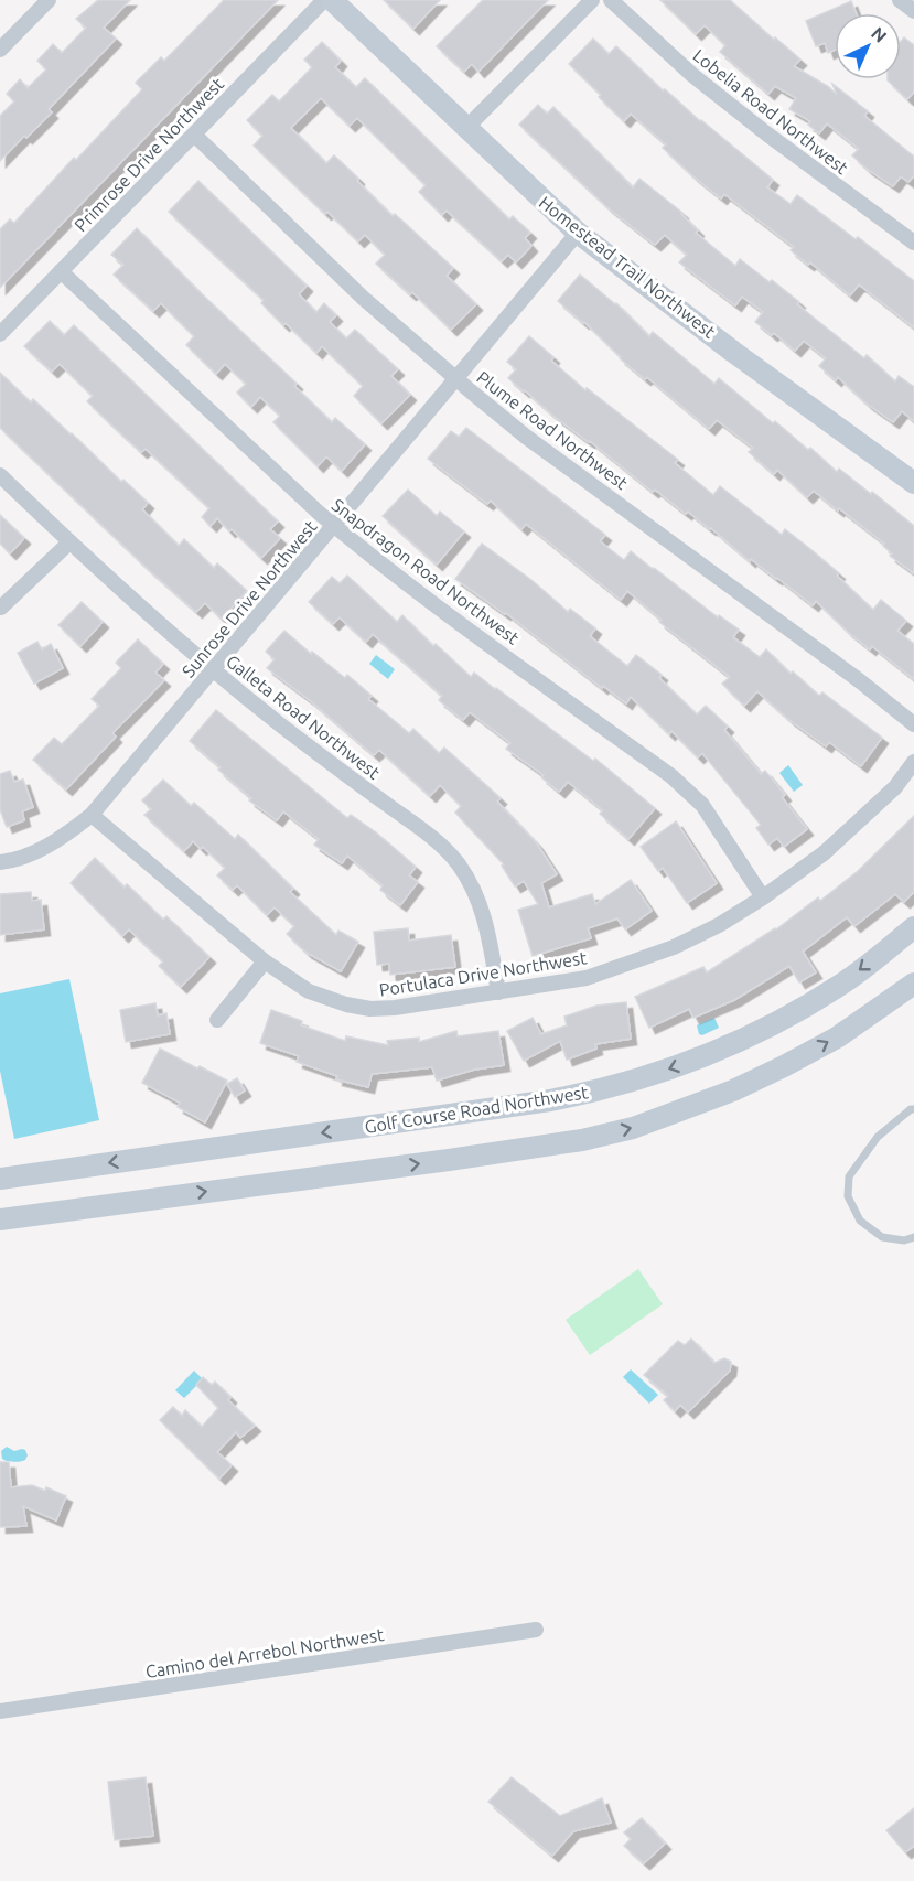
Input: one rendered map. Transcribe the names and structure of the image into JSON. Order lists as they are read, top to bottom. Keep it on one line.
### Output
{"streets":{"main road":["Homestead Trail Northwest","Golf Course Road Northwest"],"street":["Lobelia Road Northwest","Primrose Drive Northwest","Plume Road Northwest","Snapdragon Road Northwest","Sunrose Drive Northwest","Galleta Road Northwest","Portulaca Drive Northwest","Camino del Arrebol Northwest"]},"crossings":[["Primrose Drive Northwest","Plume Road Northwest"],["Primrose Drive Northwest","Snapdragon Road Northwest"],["Homestead Trail Northwest","Sunrose Drive Northwest"],["Plume Road Northwest","Sunrose Drive Northwest"],["Snapdragon Road Northwest","Sunrose Drive Northwest"],["Snapdragon Road Northwest","Portulaca Drive Northwest"],["Sunrose Drive Northwest","Galleta Road Northwest"],["Sunrose Drive Northwest","Portulaca Drive Northwest"],["Galleta Road Northwest","Portulaca Drive Northwest"]],"north":"top right"}
